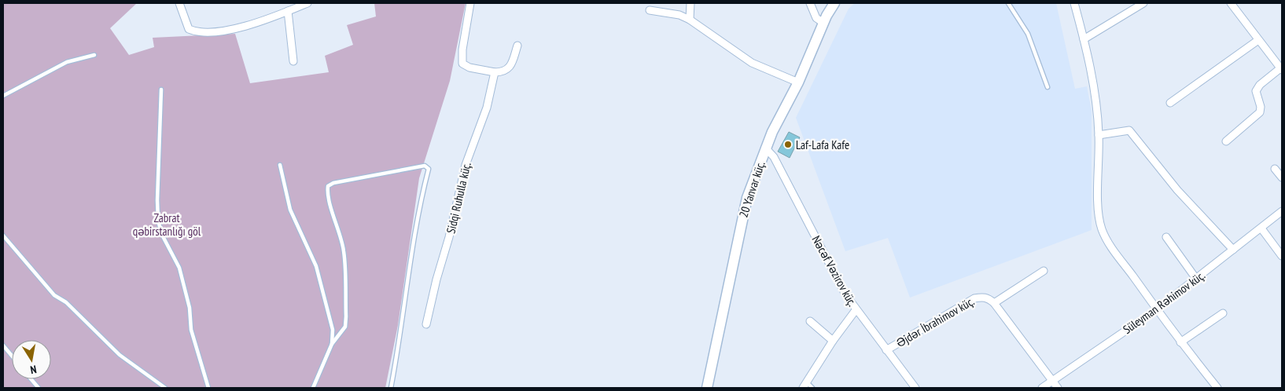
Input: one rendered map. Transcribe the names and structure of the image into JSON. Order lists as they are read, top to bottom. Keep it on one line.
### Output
{"streets":{"street":["20 Yanvar küç.","Sidqi Ruhulla küç.","Nəcəf Vəzirov küç.","Süleyman Rəhimov küç.","Əjdər İbrahimov küç."]},"crossings":[["20 Yanvar küç.","Nəcəf Vəzirov küç."],["Nəcəf Vəzirov küç.","Əjdər İbrahimov küç."],["Süleyman Rəhimov küç.","Əjdər İbrahimov küç."]],"parks":["Zabrat qəbirstanlığı göl"],"places":["Laf-Lafa Kafe"],"north":"bottom"}
